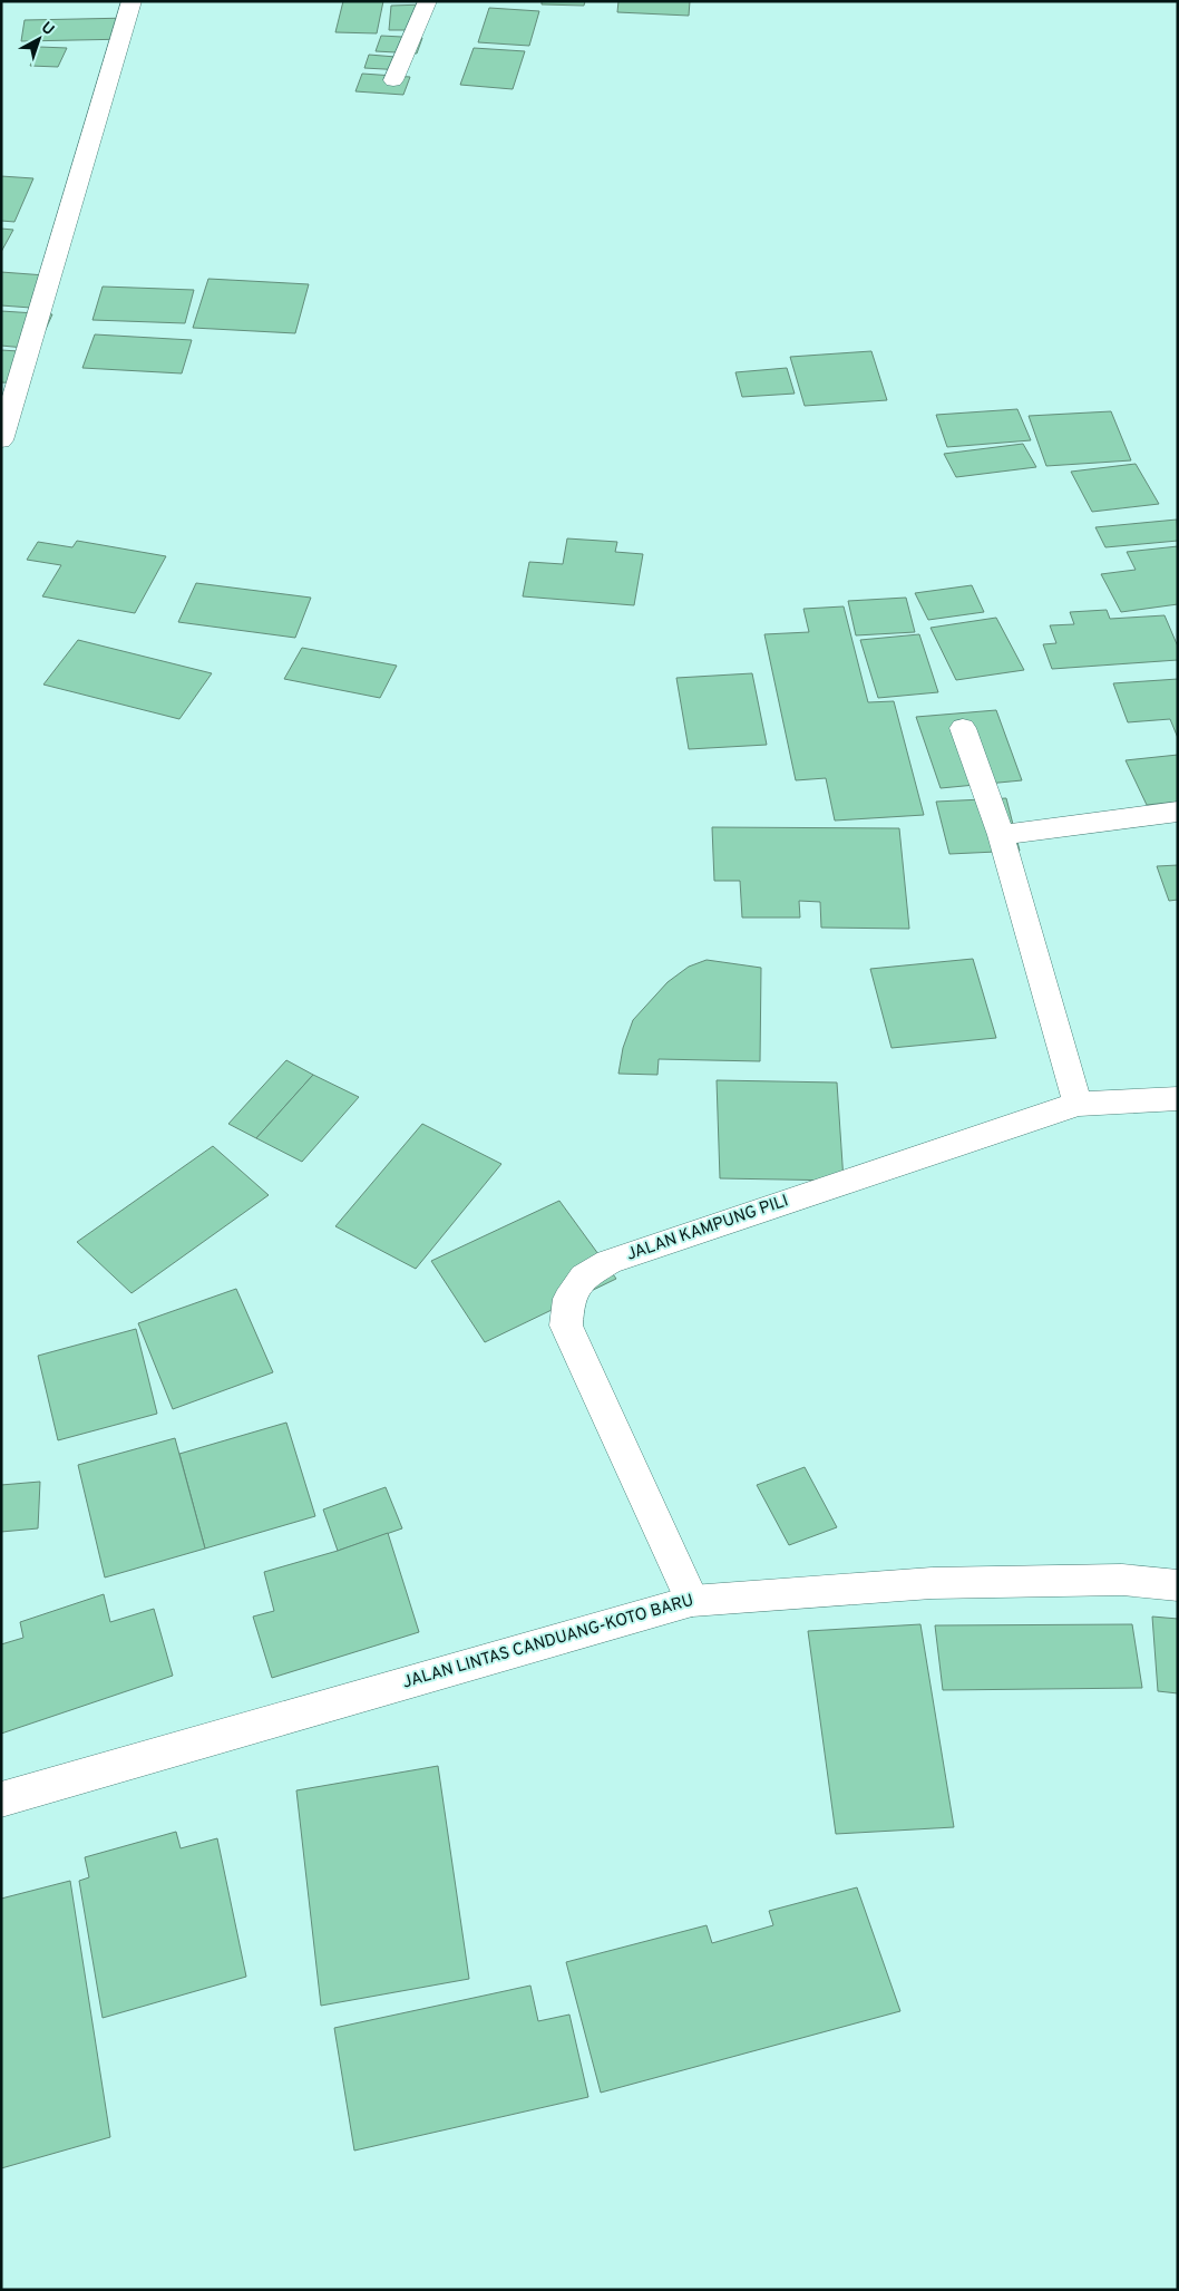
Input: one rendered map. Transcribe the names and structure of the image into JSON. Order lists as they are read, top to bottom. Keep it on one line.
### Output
{"streets":{"street":["JALAN KAMPUNG PILI","JALAN LINTAS CANDUANG-KOTO BARU"]},"crossings":[["JALAN KAMPUNG PILI","JALAN LINTAS CANDUANG-KOTO BARU"]],"north":"top right"}
